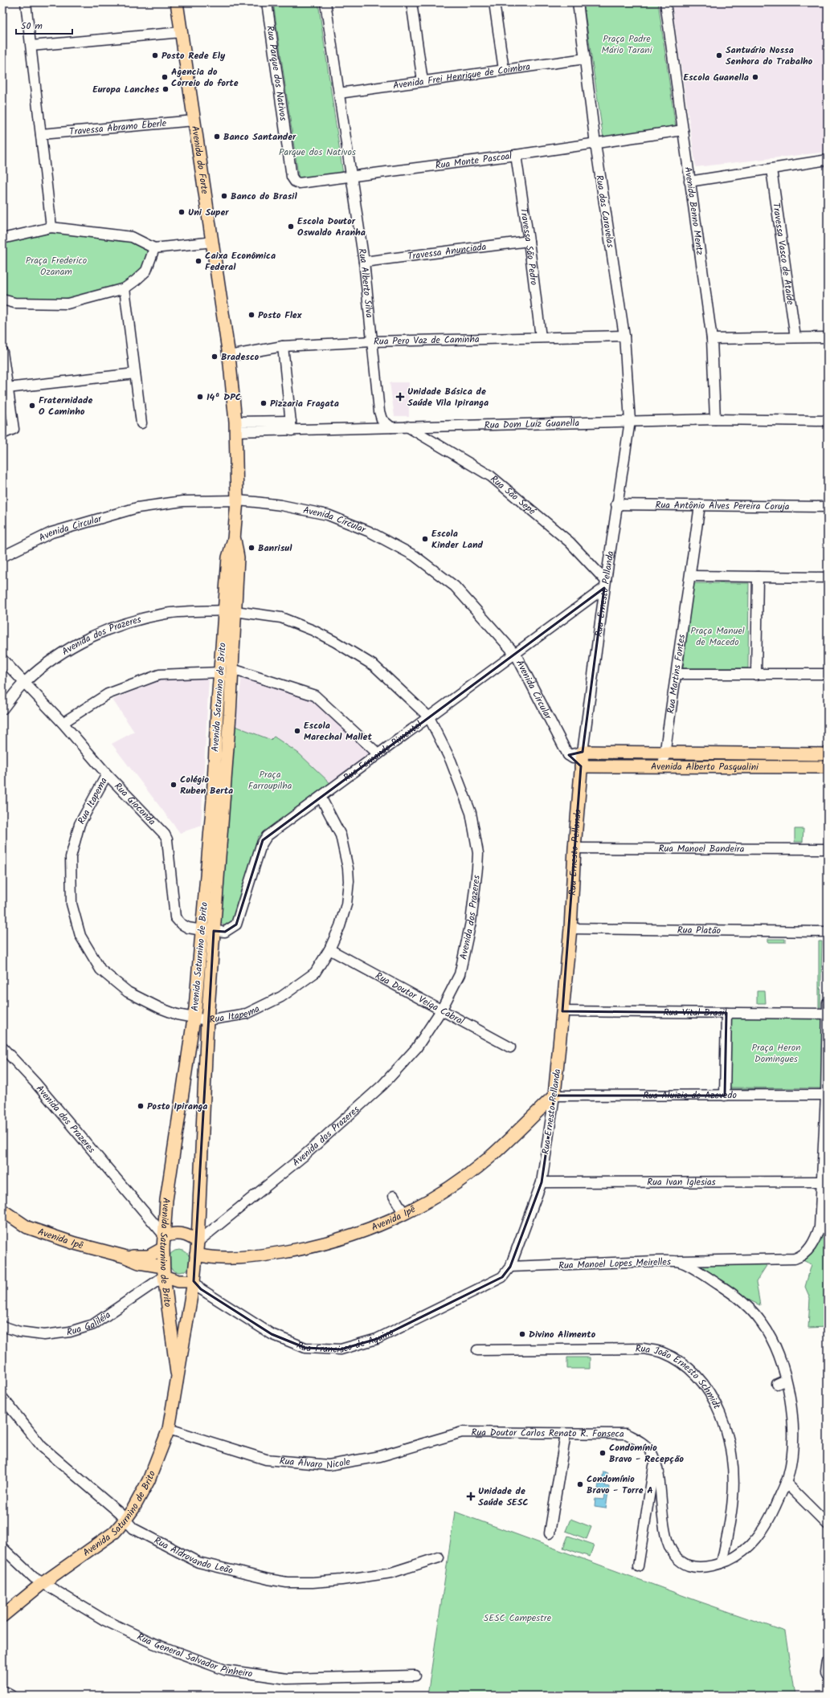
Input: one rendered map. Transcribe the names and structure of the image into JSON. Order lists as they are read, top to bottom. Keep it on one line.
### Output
{"streets":{"main road":["Avenida do Forte","Rua Ernesto Pellanda","Avenida Saturnino de Brito","Avenida Alberto Pasqualini","Avenida Ipê"],"street":["Rua Parque dos Nativos","Avenida Frei Henrique de Coimbra","Travessa Abramo Eberle","Rua Monte Pascoal","Avenida Benno Mentz","Rua das Caravelas","Travessa São Pedro","Travessa Anunciada","Travessa Vasco de Ataíde","Rua Alberto Silva","Rua Pero Vaz de Caminha","Rua Dom Luiz Guanella","Rua São Sepé","Rua Antônio Alves Pereira Coruja","Avenida Circular","Avenida dos Prazeres","Rua Martins Fontes","Rua Fernando Pimentel","Rua Itapema","Rua Gioconda","Rua Manoel Bandeira","Rua Platão","Rua Doutor Veiga Cabral","Rua Vital Brasil","Rua Aluizio de Azevedo","Rua Ivan Iglesias","Rua Manoel Lopes Meirelles","Rua Galiléia","Rua Francisco de Aquino","Rua João Ernesto Schmidt","Rua Doutor Carlos Renato R. Fonseca","Rua Álvaro Nicole","Rua Aldrovando Leão","Rua General Salvador Pinheiro"]},"crossings":[["Rua Parque dos Nativos","Rua Monte Pascoal"],["Rua Parque dos Nativos","Rua Alberto Silva"],["Avenida Frei Henrique de Coimbra","Rua das Caravelas"],["Avenida Frei Henrique de Coimbra","Rua Alberto Silva"],["Travessa Abramo Eberle","Avenida do Forte"],["Avenida do Forte","Rua Pero Vaz de Caminha"],["Avenida do Forte","Rua Dom Luiz Guanella"],["Avenida do Forte","Avenida Saturnino de Brito"],["Rua Monte Pascoal","Rua das Caravelas"],["Rua Monte Pascoal","Travessa São Pedro"],["Rua Monte Pascoal","Rua Alberto Silva"],["Avenida Benno Mentz","Rua Dom Luiz Guanella"],["Rua das Caravelas","Rua Pero Vaz de Caminha"],["Rua das Caravelas","Rua Dom Luiz Guanella"],["Rua das Caravelas","Rua Ernesto Pellanda"],["Travessa São Pedro","Travessa Anunciada"],["Travessa São Pedro","Rua Pero Vaz de Caminha"],["Travessa Anunciada","Rua Alberto Silva"],["Rua Alberto Silva","Rua Pero Vaz de Caminha"],["Rua Alberto Silva","Rua Dom Luiz Guanella"],["Rua Dom Luiz Guanella","Rua São Sepé"],["Rua Dom Luiz Guanella","Rua Ernesto Pellanda"],["Rua Dom Luiz Guanella","Avenida Saturnino de Brito"],["Rua São Sepé","Rua Ernesto Pellanda"],["Rua São Sepé","Rua Fernando Pimentel"],["Rua Antônio Alves Pereira Coruja","Rua Ernesto Pellanda"],["Rua Antônio Alves Pereira Coruja","Rua Martins Fontes"],["Avenida Circular","Rua Ernesto Pellanda"],["Avenida Circular","Avenida Saturnino de Brito"],["Avenida Circular","Rua Fernando Pimentel"],["Avenida Circular","Avenida Alberto Pasqualini"],["Rua Ernesto Pellanda","Rua Fernando Pimentel"],["Rua Ernesto Pellanda","Avenida Alberto Pasqualini"],["Rua Ernesto Pellanda","Rua Manoel Bandeira"],["Rua Ernesto Pellanda","Rua Platão"],["Rua Ernesto Pellanda","Rua Vital Brasil"],["Rua Ernesto Pellanda","Rua Aluizio de Azevedo"],["Rua Ernesto Pellanda","Rua Ivan Iglesias"],["Rua Ernesto Pellanda","Avenida Ipê"],["Rua Ernesto Pellanda","Rua Manoel Lopes Meirelles"],["Rua Ernesto Pellanda","Rua Francisco de Aquino"],["Avenida dos Prazeres","Avenida Saturnino de Brito"],["Avenida dos Prazeres","Rua Fernando Pimentel"],["Avenida dos Prazeres","Rua Gioconda"],["Avenida dos Prazeres","Rua Doutor Veiga Cabral"],["Rua Martins Fontes","Avenida Alberto Pasqualini"],["Avenida Saturnino de Brito","Rua Fernando Pimentel"],["Avenida Saturnino de Brito","Rua Itapema"],["Avenida Saturnino de Brito","Rua Gioconda"],["Avenida Saturnino de Brito","Avenida Ipê"],["Avenida Saturnino de Brito","Rua Galiléia"],["Avenida Saturnino de Brito","Rua Francisco de Aquino"],["Avenida Saturnino de Brito","Rua Álvaro Nicole"],["Avenida Saturnino de Brito","Rua Aldrovando Leão"],["Avenida Saturnino de Brito","Rua General Salvador Pinheiro"],["Rua Fernando Pimentel","Rua Itapema"],["Rua Fernando Pimentel","Rua Gioconda"],["Rua Itapema","Rua Gioconda"],["Rua Itapema","Rua Doutor Veiga Cabral"],["Rua Aluizio de Azevedo","Avenida Ipê"],["Avenida Ipê","Rua Galiléia"],["Avenida Ipê","Rua Francisco de Aquino"],["Rua Manoel Lopes Meirelles","Rua Doutor Carlos Renato R. Fonseca"],["Rua João Ernesto Schmidt","Rua Doutor Carlos Renato R. Fonseca"],["Rua Doutor Carlos Renato R. Fonseca","Rua Álvaro Nicole"]],"parks":["Praça Padre Mário Tarani","Parque dos Nativos","Praça Frederico Ozanam","Praça Manuel de Macedo","Praça Farroupilha","Praça Heron Domingues","SESC Campestre"],"places":{"other":["Posto Rede Ely","Santuário Nossa Senhora do Trabalho","Agencia do Correio do forte","Escola Guanella","Europa Lanches","Banco Santander","Banco do Brasil","Uni Super","Escola Doutor Oswaldo Aranha","Caixa Econômica Federal","Posto Flex","Bradesco","14ª DPC","Pizzaria Fragata","Fraternidade O Caminho","Escola Kinder Land","Banrisul","Escola Marechal Mallet","Colégio Ruben Berta","Posto Ipiranga","Divino Alimento","Condomínio Bravo - Recepção","Condomínio Bravo - Torre A"],"health":["Unidade Básica de Saúde Vila Ipiranga","Unidade de Saúde SESC"]},"scale_bar":"50 m"}
